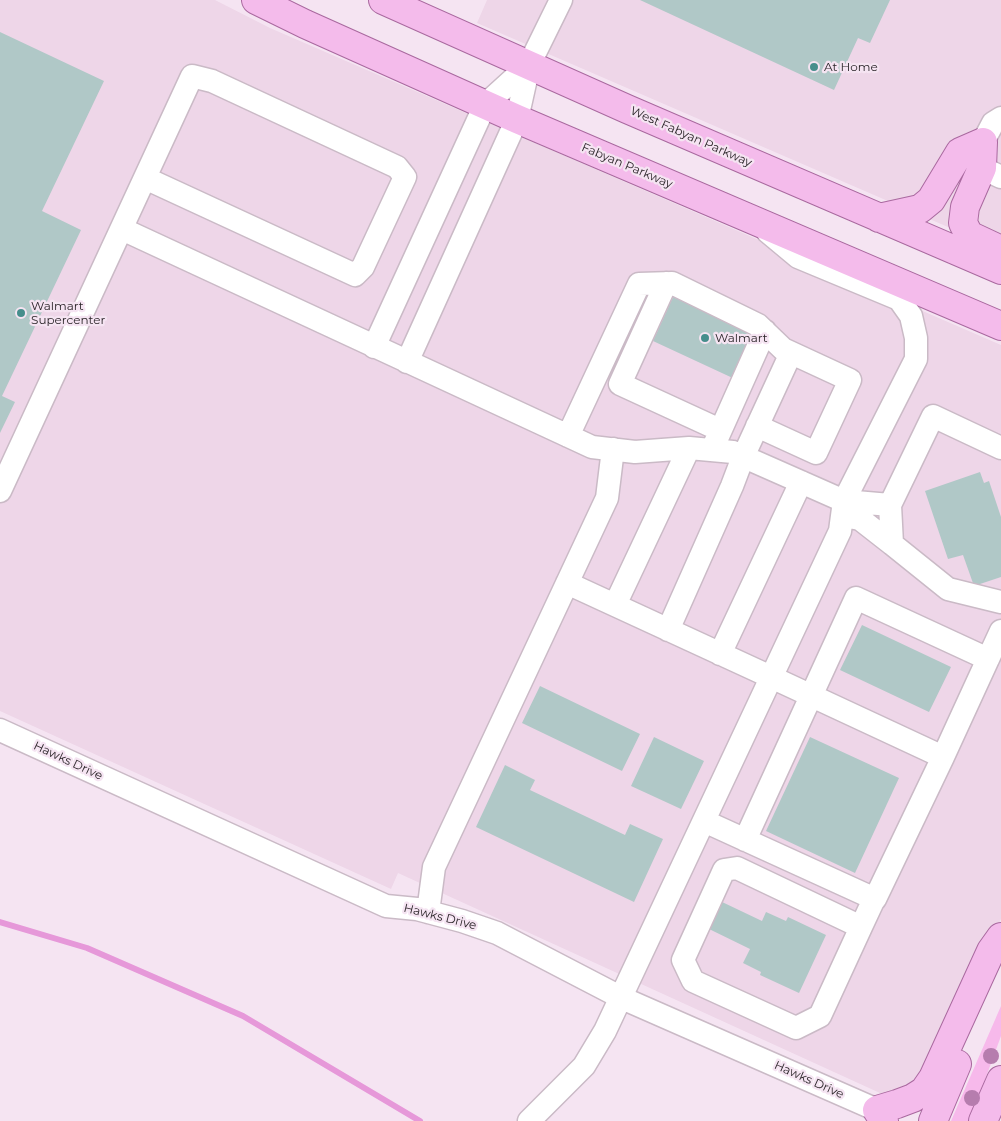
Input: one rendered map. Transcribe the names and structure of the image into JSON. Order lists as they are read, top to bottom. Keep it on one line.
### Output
{"streets":{"main road":["West Fabyan Parkway","Fabyan Parkway"],"street":["Hawks Drive"]},"places":["At Home","Walmart Supercenter","Walmart"]}
